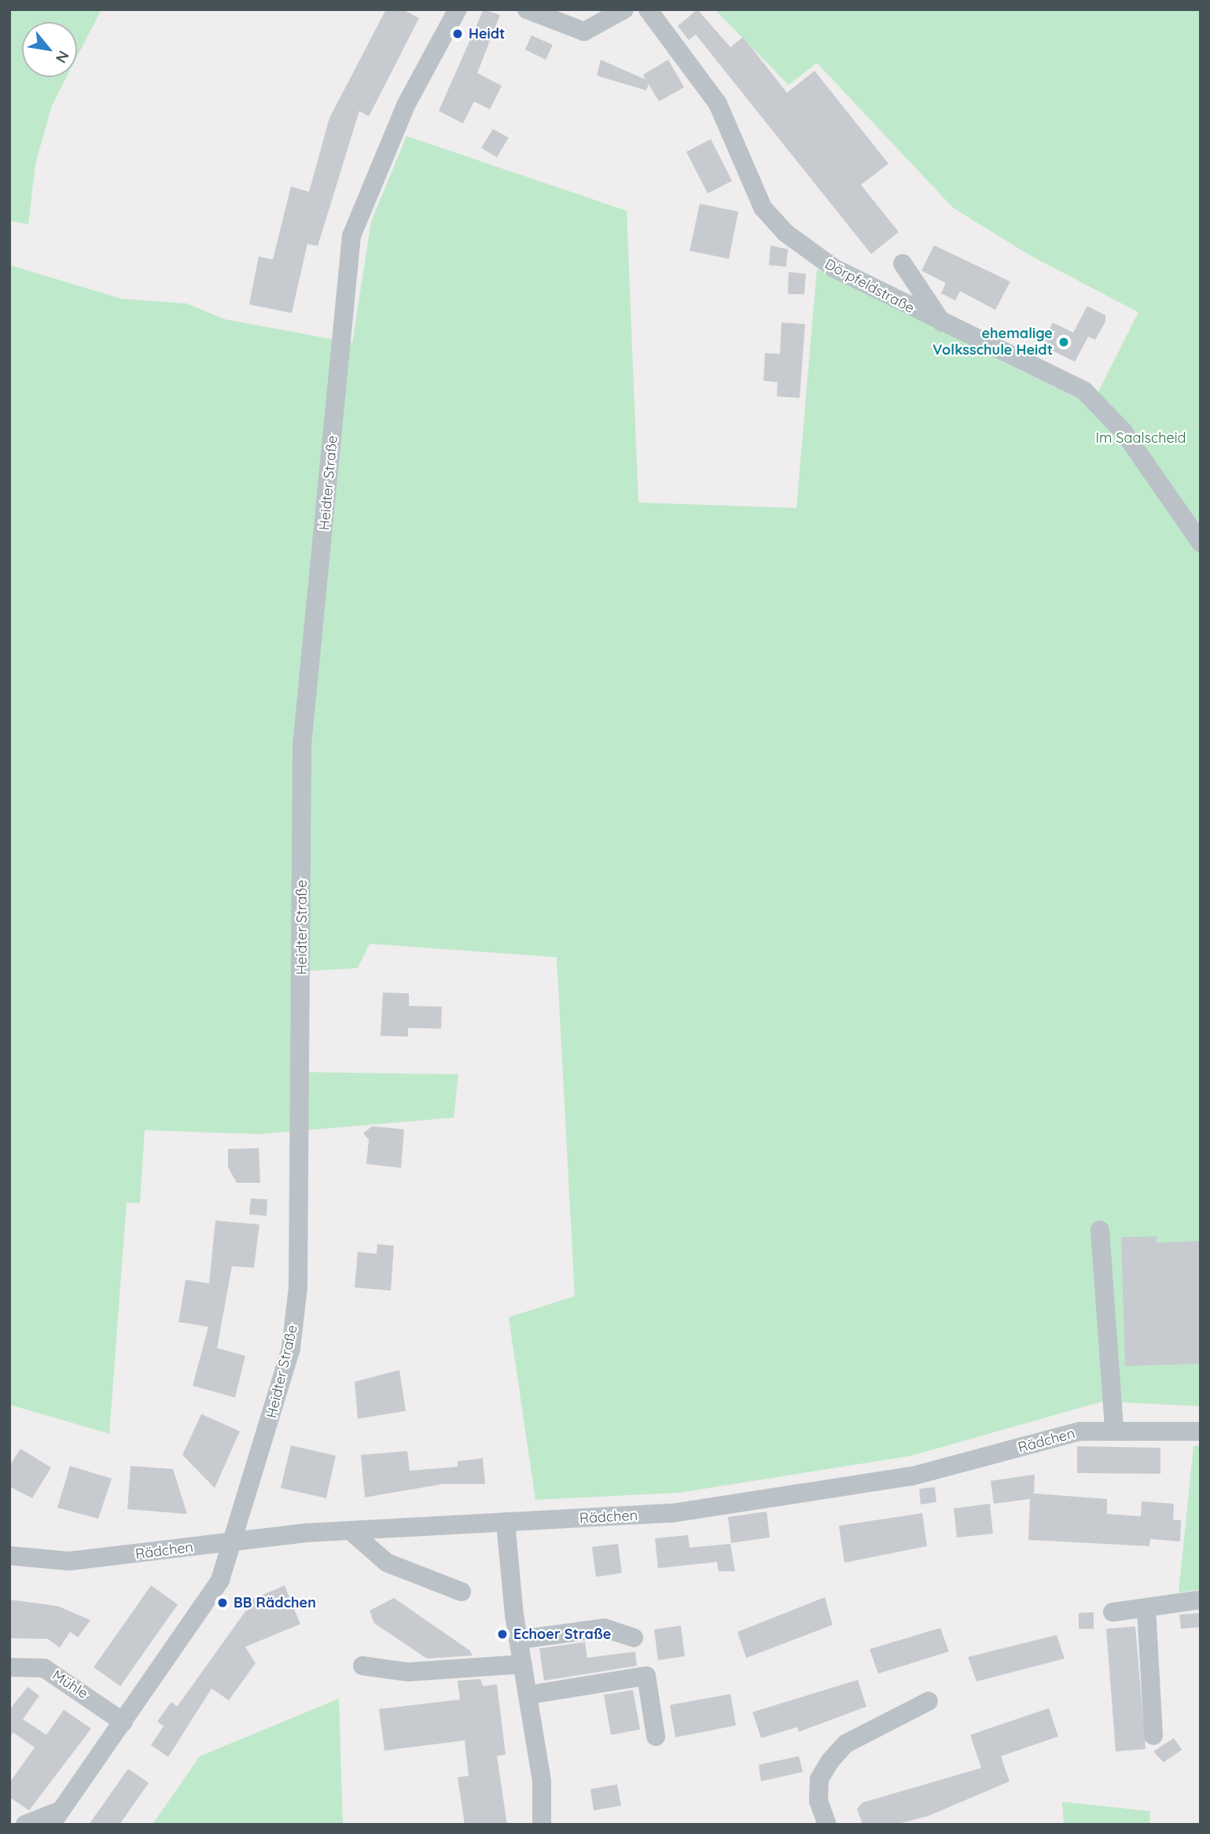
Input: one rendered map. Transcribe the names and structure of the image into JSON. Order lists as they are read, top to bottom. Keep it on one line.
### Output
{"streets":{"street":["Dörpfeldstraße","Heidter Straße","Rädchen","Mühle"]},"crossings":[["Heidter Straße","Rädchen"],["Heidter Straße","Mühle"]],"parks":["Im Saalscheid"],"places":["Heidt","ehemalige Volksschule Heidt","BB Rädchen","Echoer Straße"],"north":"bottom right"}
